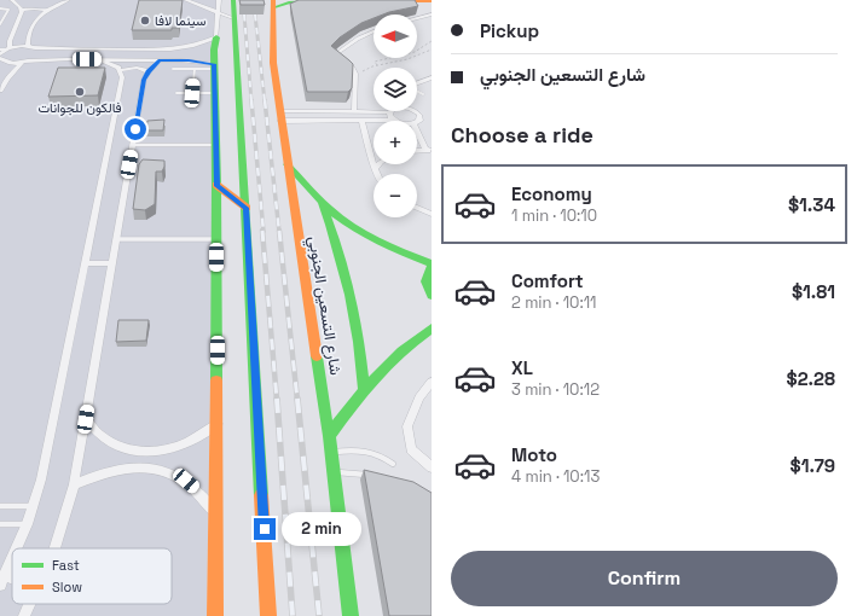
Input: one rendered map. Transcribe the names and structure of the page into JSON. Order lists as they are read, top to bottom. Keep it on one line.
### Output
{"streets":{"main road":["شارع التسعين الجنوبي"]},"places":["سينما لافا","فالكون للجوانات"],"legend":["Fast","Slow"],"north":"left","page":{"banner":["Pickup","شارع التسعين الجنوبي"],"map_buttons":["+","−"],"heading":"Choose a ride","list":[{"name":"Economy","note":"1 min · 10:10","value":"$1.34"},{"name":"Comfort","note":"2 min · 10:11","value":"$1.81"},{"name":"XL","note":"3 min · 10:12","value":"$2.28"},{"name":"Moto","note":"4 min · 10:13","value":"$1.79"}],"bubble":"2 min","buttons":"Confirm"}}
